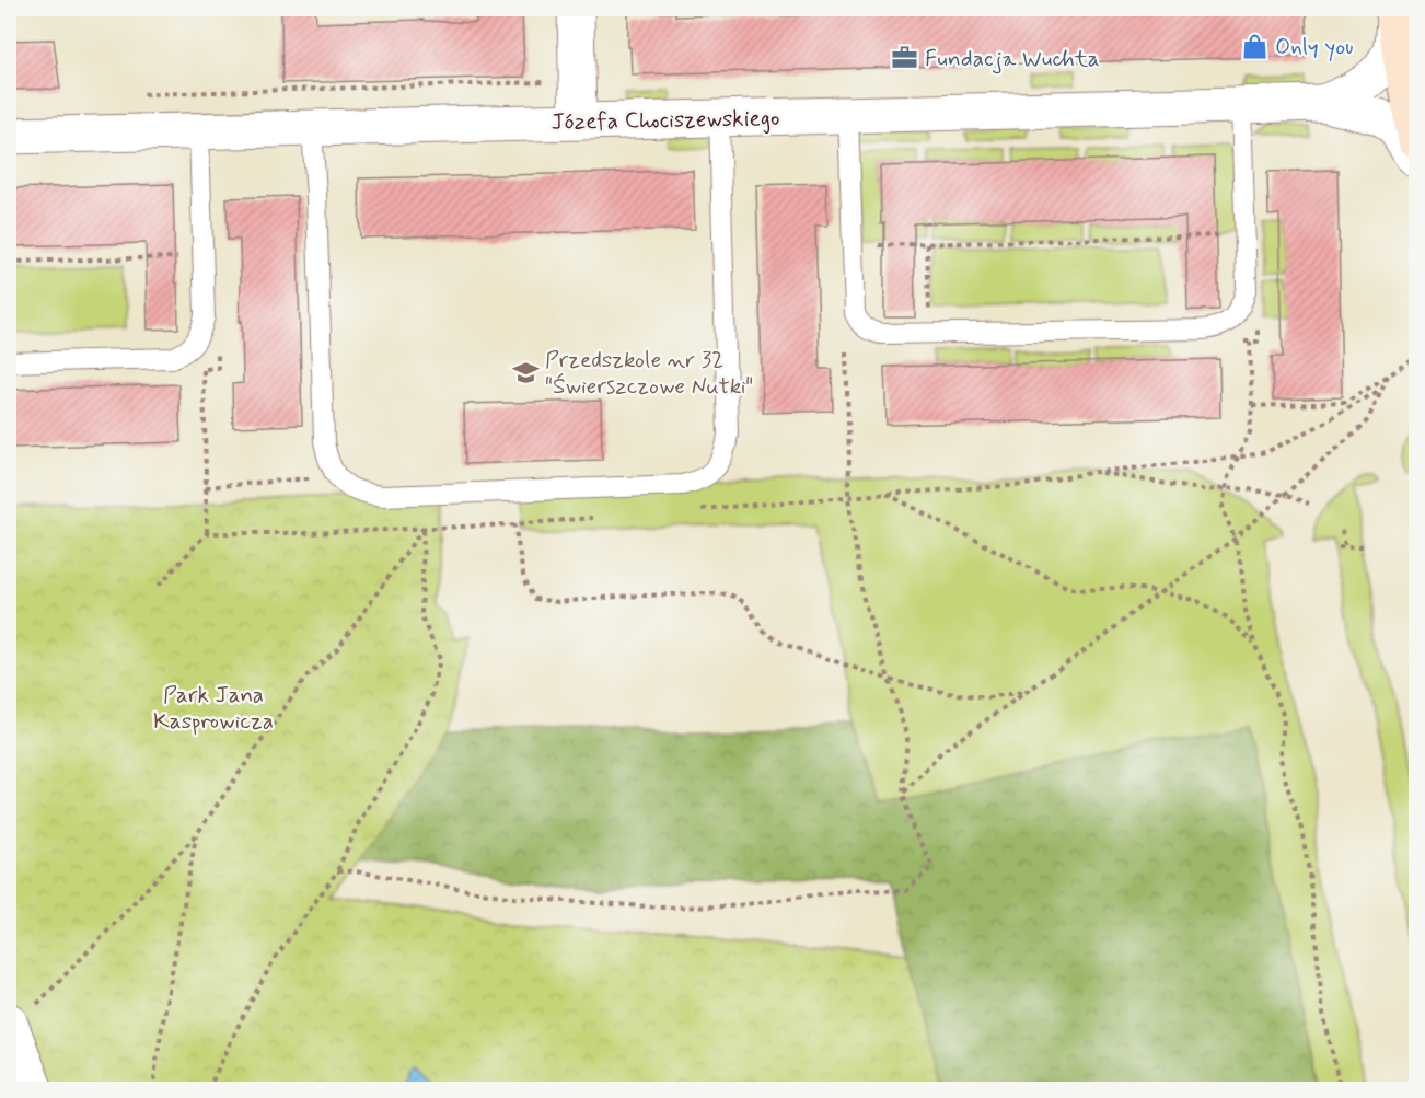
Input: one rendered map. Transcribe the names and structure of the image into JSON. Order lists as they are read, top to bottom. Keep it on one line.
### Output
{"streets":{"street":["Józefa Chociszewskiego"]},"parks":["Park Jana Kasprowicza"],"places":{"shop":["Only you"],"office":["Fundacja Wuchta"],"school or university":["Przedszkole nr 32 \"Świerszczowe Nutki\""]}}
